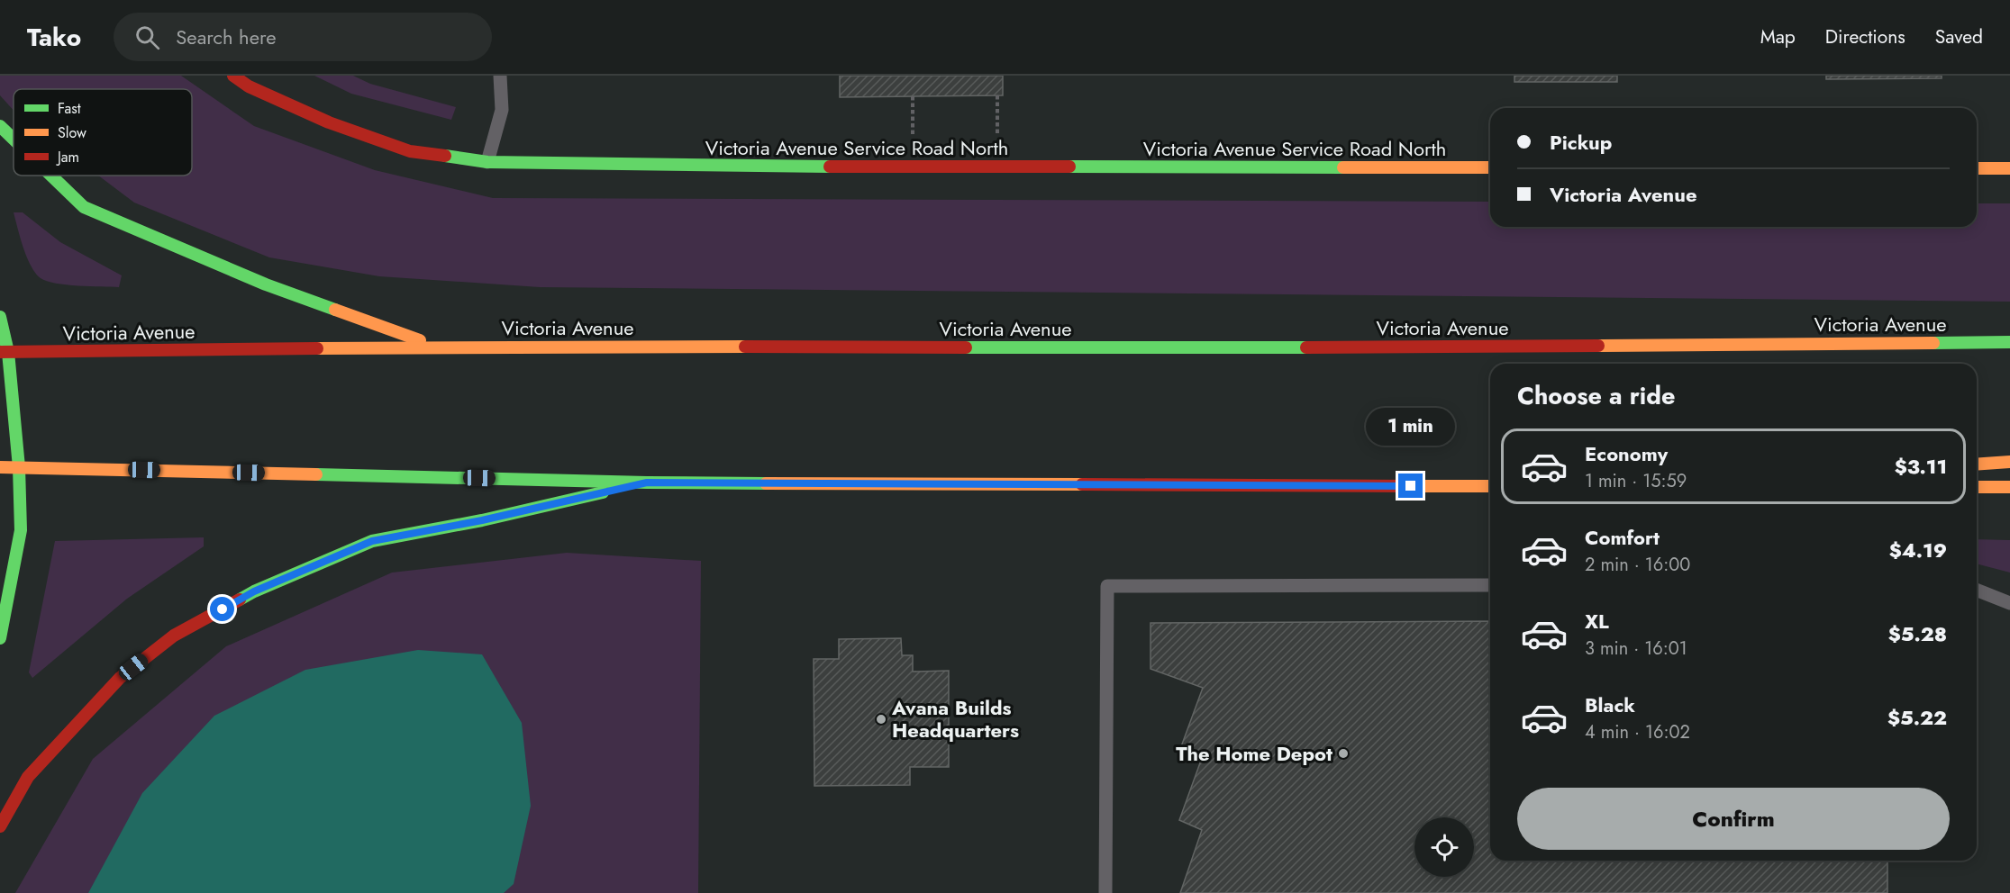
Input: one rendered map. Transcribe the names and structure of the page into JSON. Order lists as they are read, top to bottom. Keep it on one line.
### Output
{"streets":{"main road":["Victoria Avenue Service Road North","Victoria Avenue"]},"places":["Avana Builds Headquarters","The Home Depot"],"legend":["Fast","Slow","Jam"],"page":{"header":"Tako","search":"Search here","nav":["Map","Directions","Saved"],"banner":["Pickup","Victoria Avenue"],"heading":"Choose a ride","bubble":"1 min","list":[{"name":"Economy","note":"1 min · 15:59","value":"$3.11"},{"name":"Comfort","note":"2 min · 16:00","value":"$4.19"},{"name":"XL","note":"3 min · 16:01","value":"$5.28"},{"name":"Black","note":"4 min · 16:02","value":"$5.22"}],"buttons":"Confirm"}}
